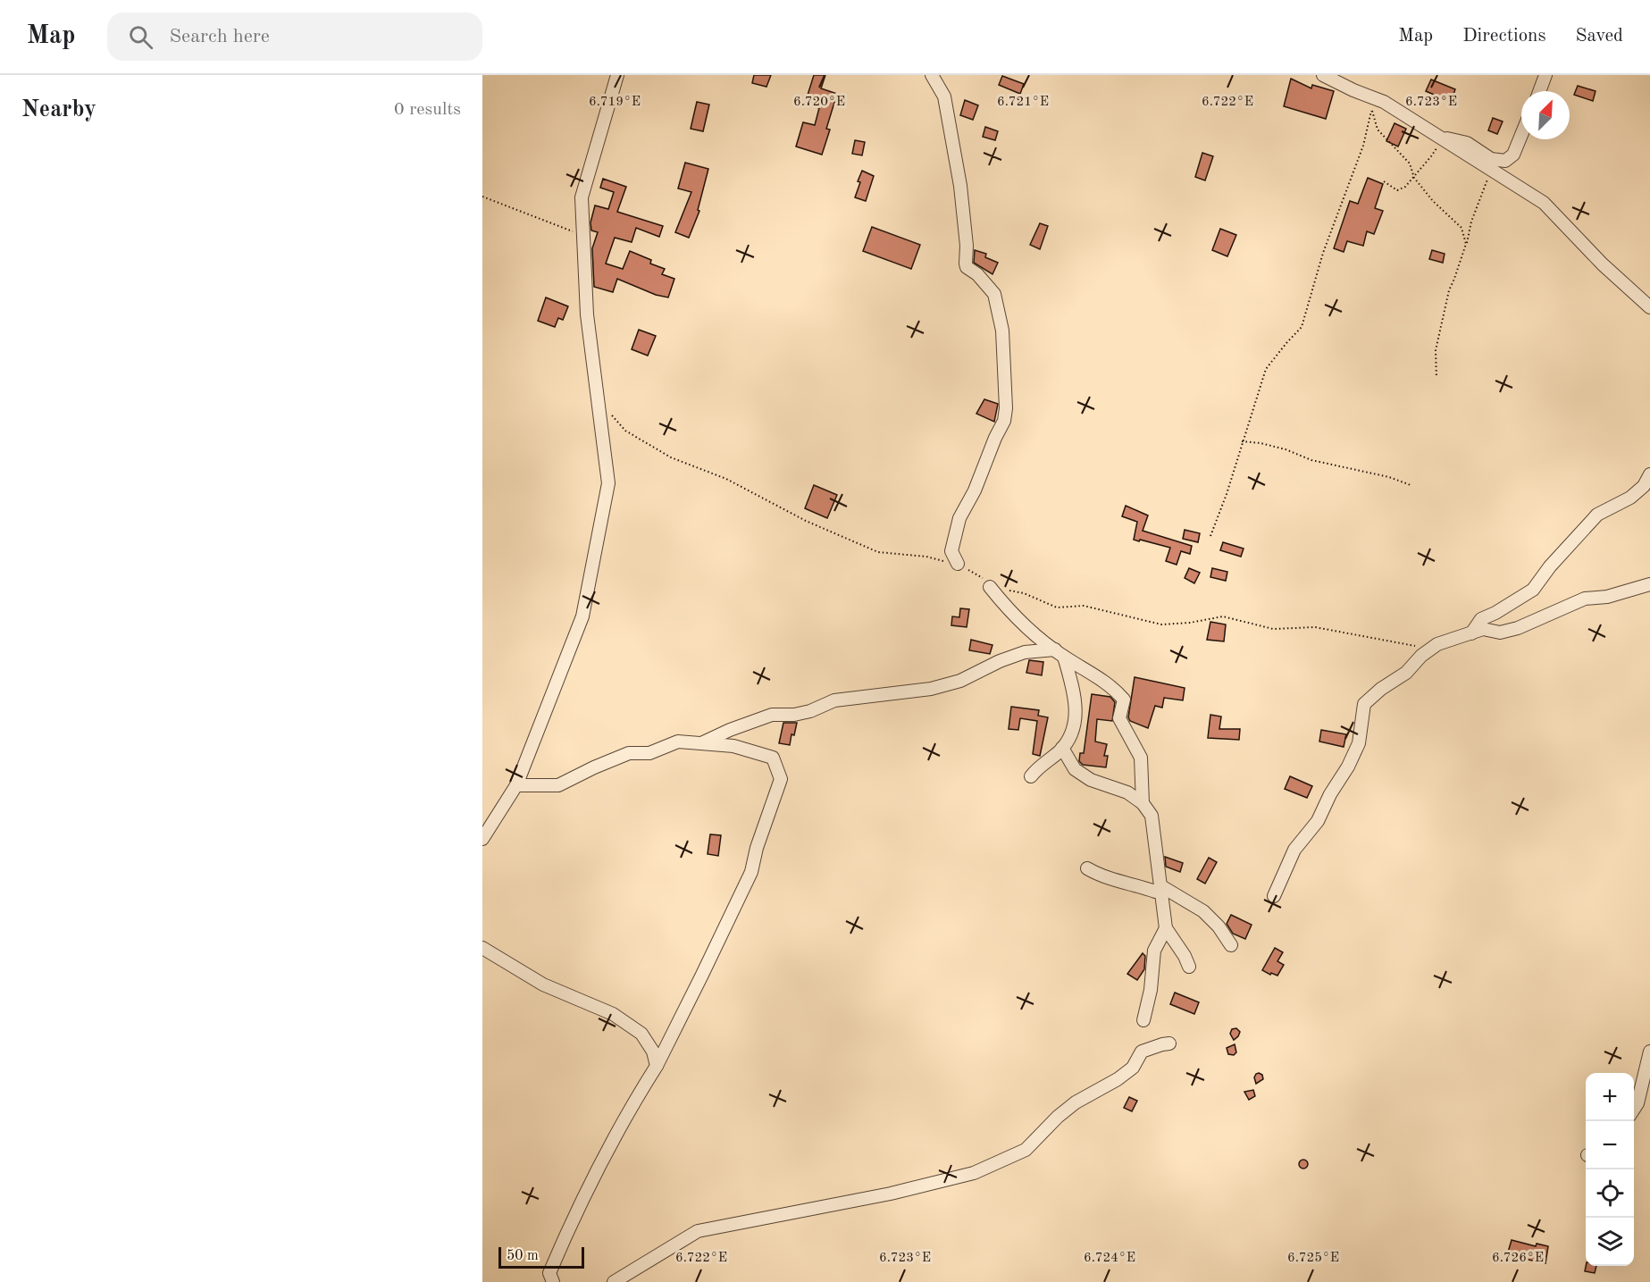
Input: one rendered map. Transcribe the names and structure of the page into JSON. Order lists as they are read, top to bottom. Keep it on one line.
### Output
{"scale_bar":"50 m","north":"top right","page":{"header":"Map","search":"Search here","nav":["Map","Directions","Saved"],"heading":["Nearby","0 results"],"map_buttons":["+","−"],"scale":"50 m"},"coordinates":["6.719°E","6.720°E","6.723°E","6.721°E","6.722°E","6.724°E","6.725°E","6.726°E"]}
